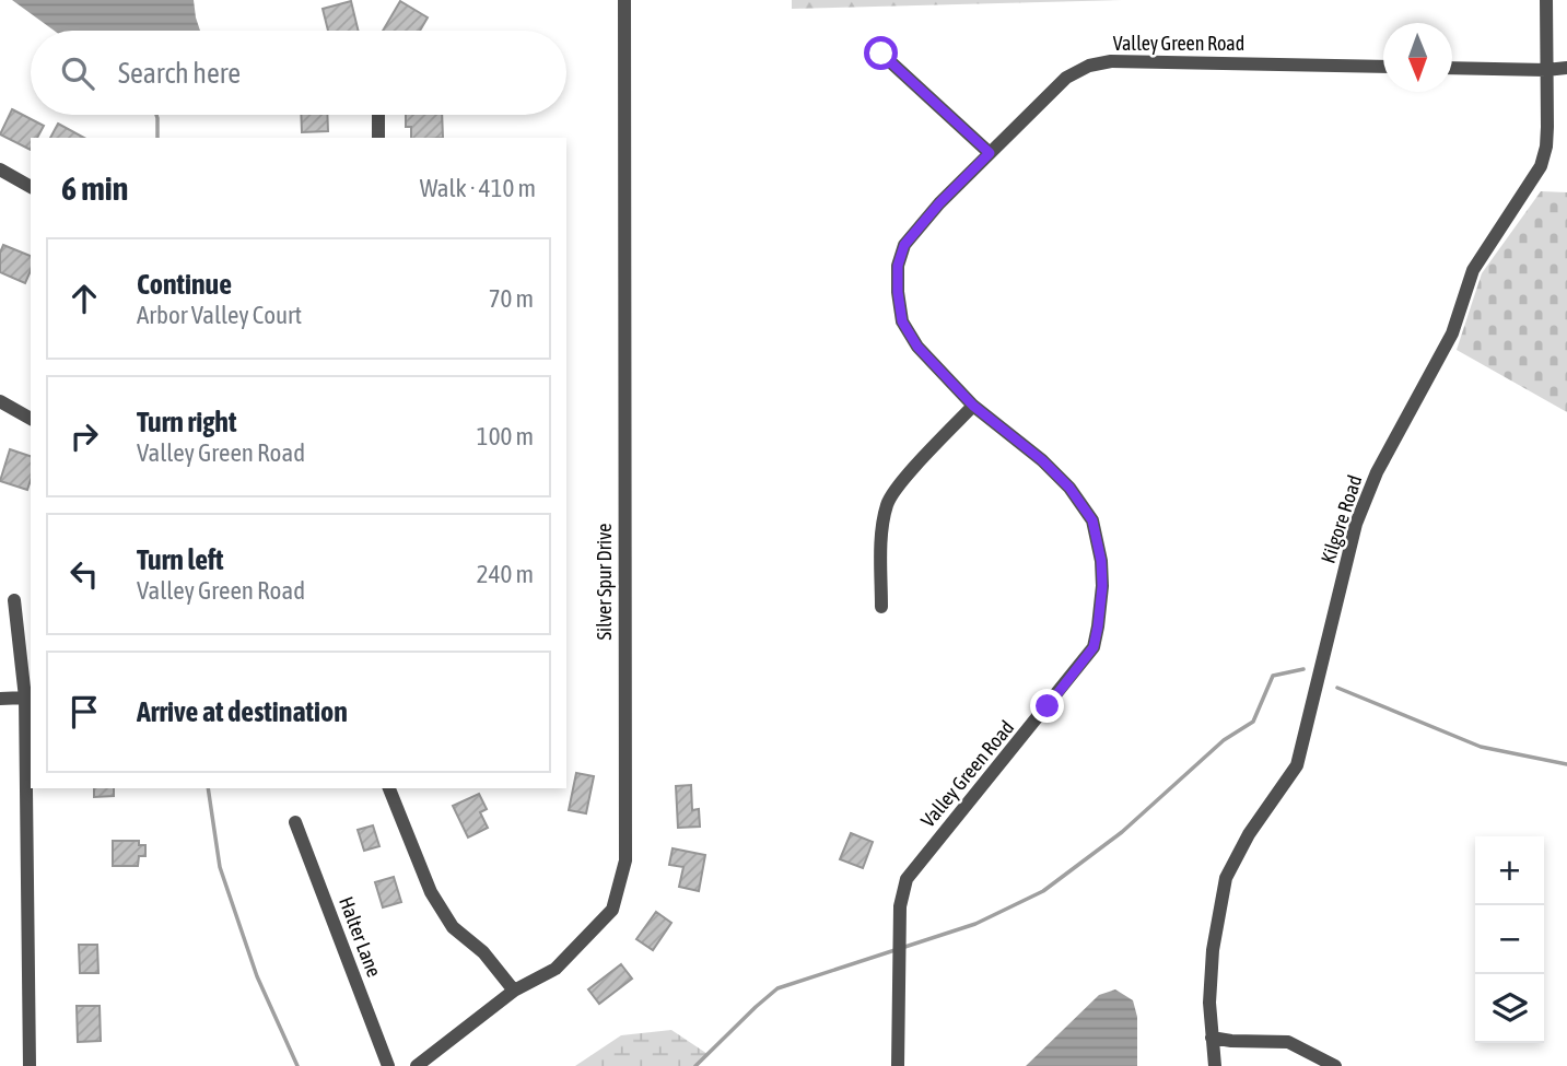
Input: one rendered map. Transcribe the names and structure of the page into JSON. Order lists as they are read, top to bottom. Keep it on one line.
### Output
{"streets":{"street":["Valley Green Road","Kilgore Road","Silver Spur Drive","Halter Lane"]},"north":"bottom","page":{"search":"Search here","heading":["6 min","Walk · 410 m"],"list":[["Continue","Arbor Valley Court","70 m"],["Turn right","Valley Green Road","100 m"],["Turn left","Valley Green Road","240 m"],"Arrive at destination"],"map_buttons":["+","−"]}}
